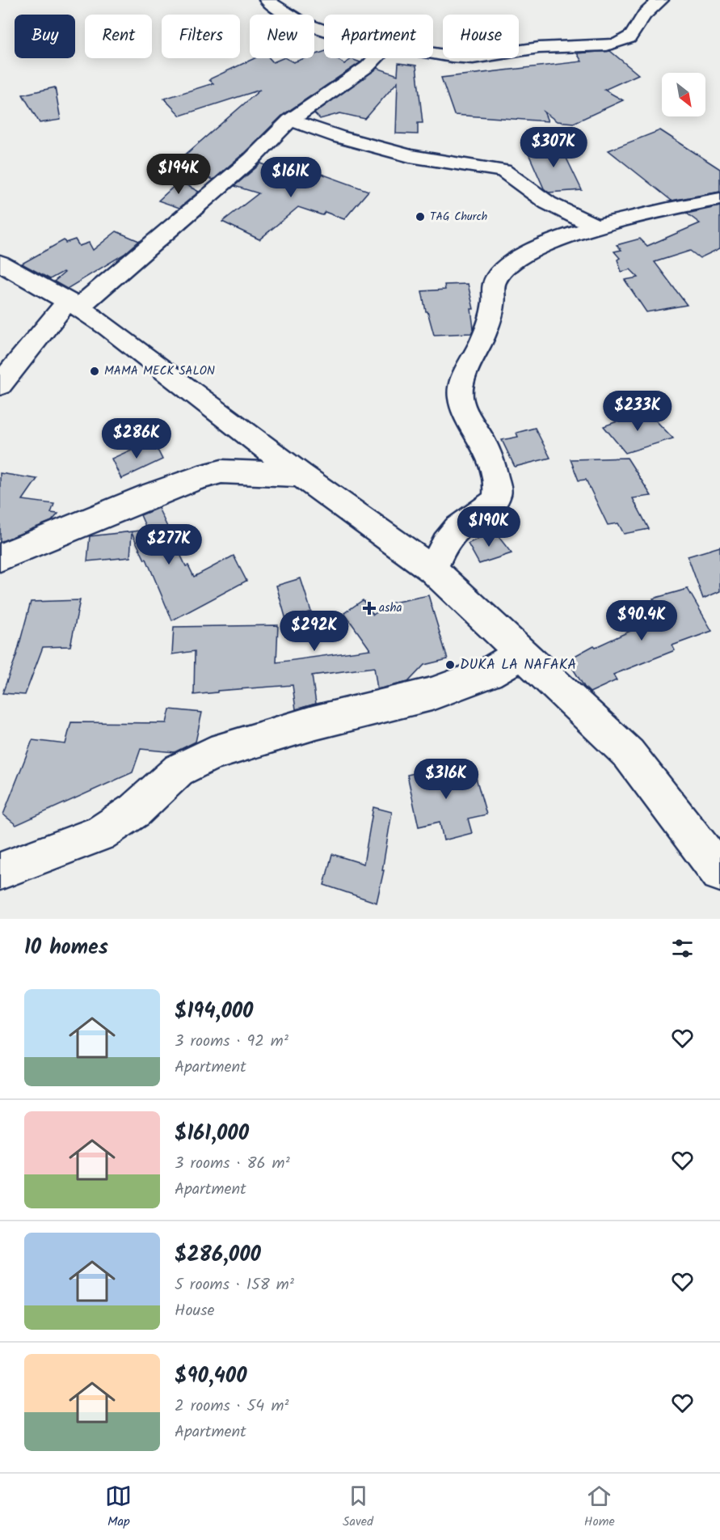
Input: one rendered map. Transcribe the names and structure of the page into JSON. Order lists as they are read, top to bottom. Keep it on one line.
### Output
{"places":{"other":["TAG Church","MAMA MECK SALON","DUKA LA NAFAKA"],"health":["asha"]},"north":"bottom right","page":{"chip":["Buy","Rent","Filters","New","Apartment","House"],"price":["$307K","$194K","$161K","$233K","$286K","$190K","$277K","$90.4K","$292K","$316K"],"heading":"10 homes","list":[{"name":"$194,000","note":"3 rooms · 92 m² · Apartment"},{"name":"$161,000","note":"3 rooms · 86 m² · Apartment"},{"name":"$286,000","note":"5 rooms · 158 m² · House"},{"name":"$90,400","note":"2 rooms · 54 m² · Apartment"}],"tabs":["Map","Saved","Home"]}}
